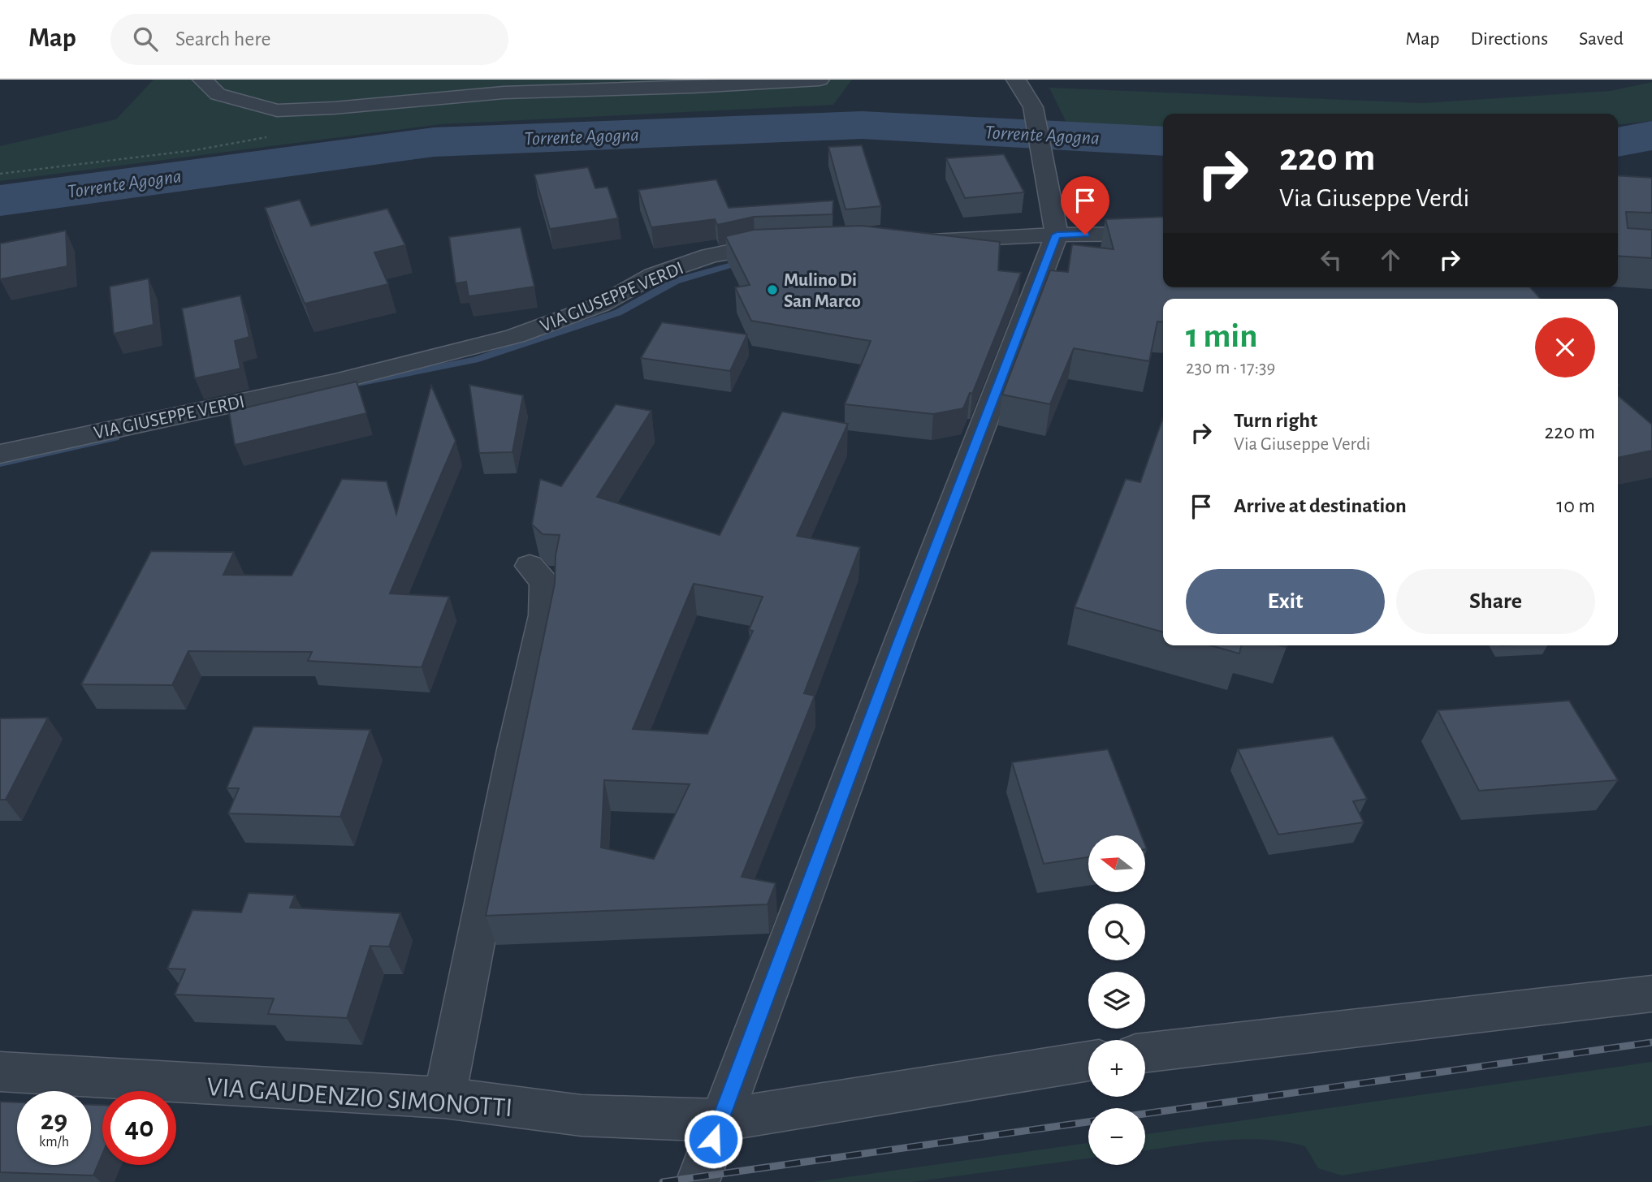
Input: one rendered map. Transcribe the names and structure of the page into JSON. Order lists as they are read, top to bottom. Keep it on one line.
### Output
{"streets":{"street":["VIA GIUSEPPE VERDI","VIA GAUDENZIO SIMONOTTI"]},"water":["Torrente Agogna"],"places":["Mulino Di San Marco"],"north":"left","page":{"header":"Map","search":"Search here","nav":["Map","Directions","Saved"],"turn":["220 m","Via Giuseppe Verdi"],"heading":["1 min","230 m · 17:39"],"list":[{"name":"Turn right","note":"Via Giuseppe Verdi","value":"220 m"},{"name":"Arrive at destination","value":"10 m"}],"buttons":["Exit","Share"],"map_buttons":["+","−"],"speed":"29 km/h","limit":"40"}}
